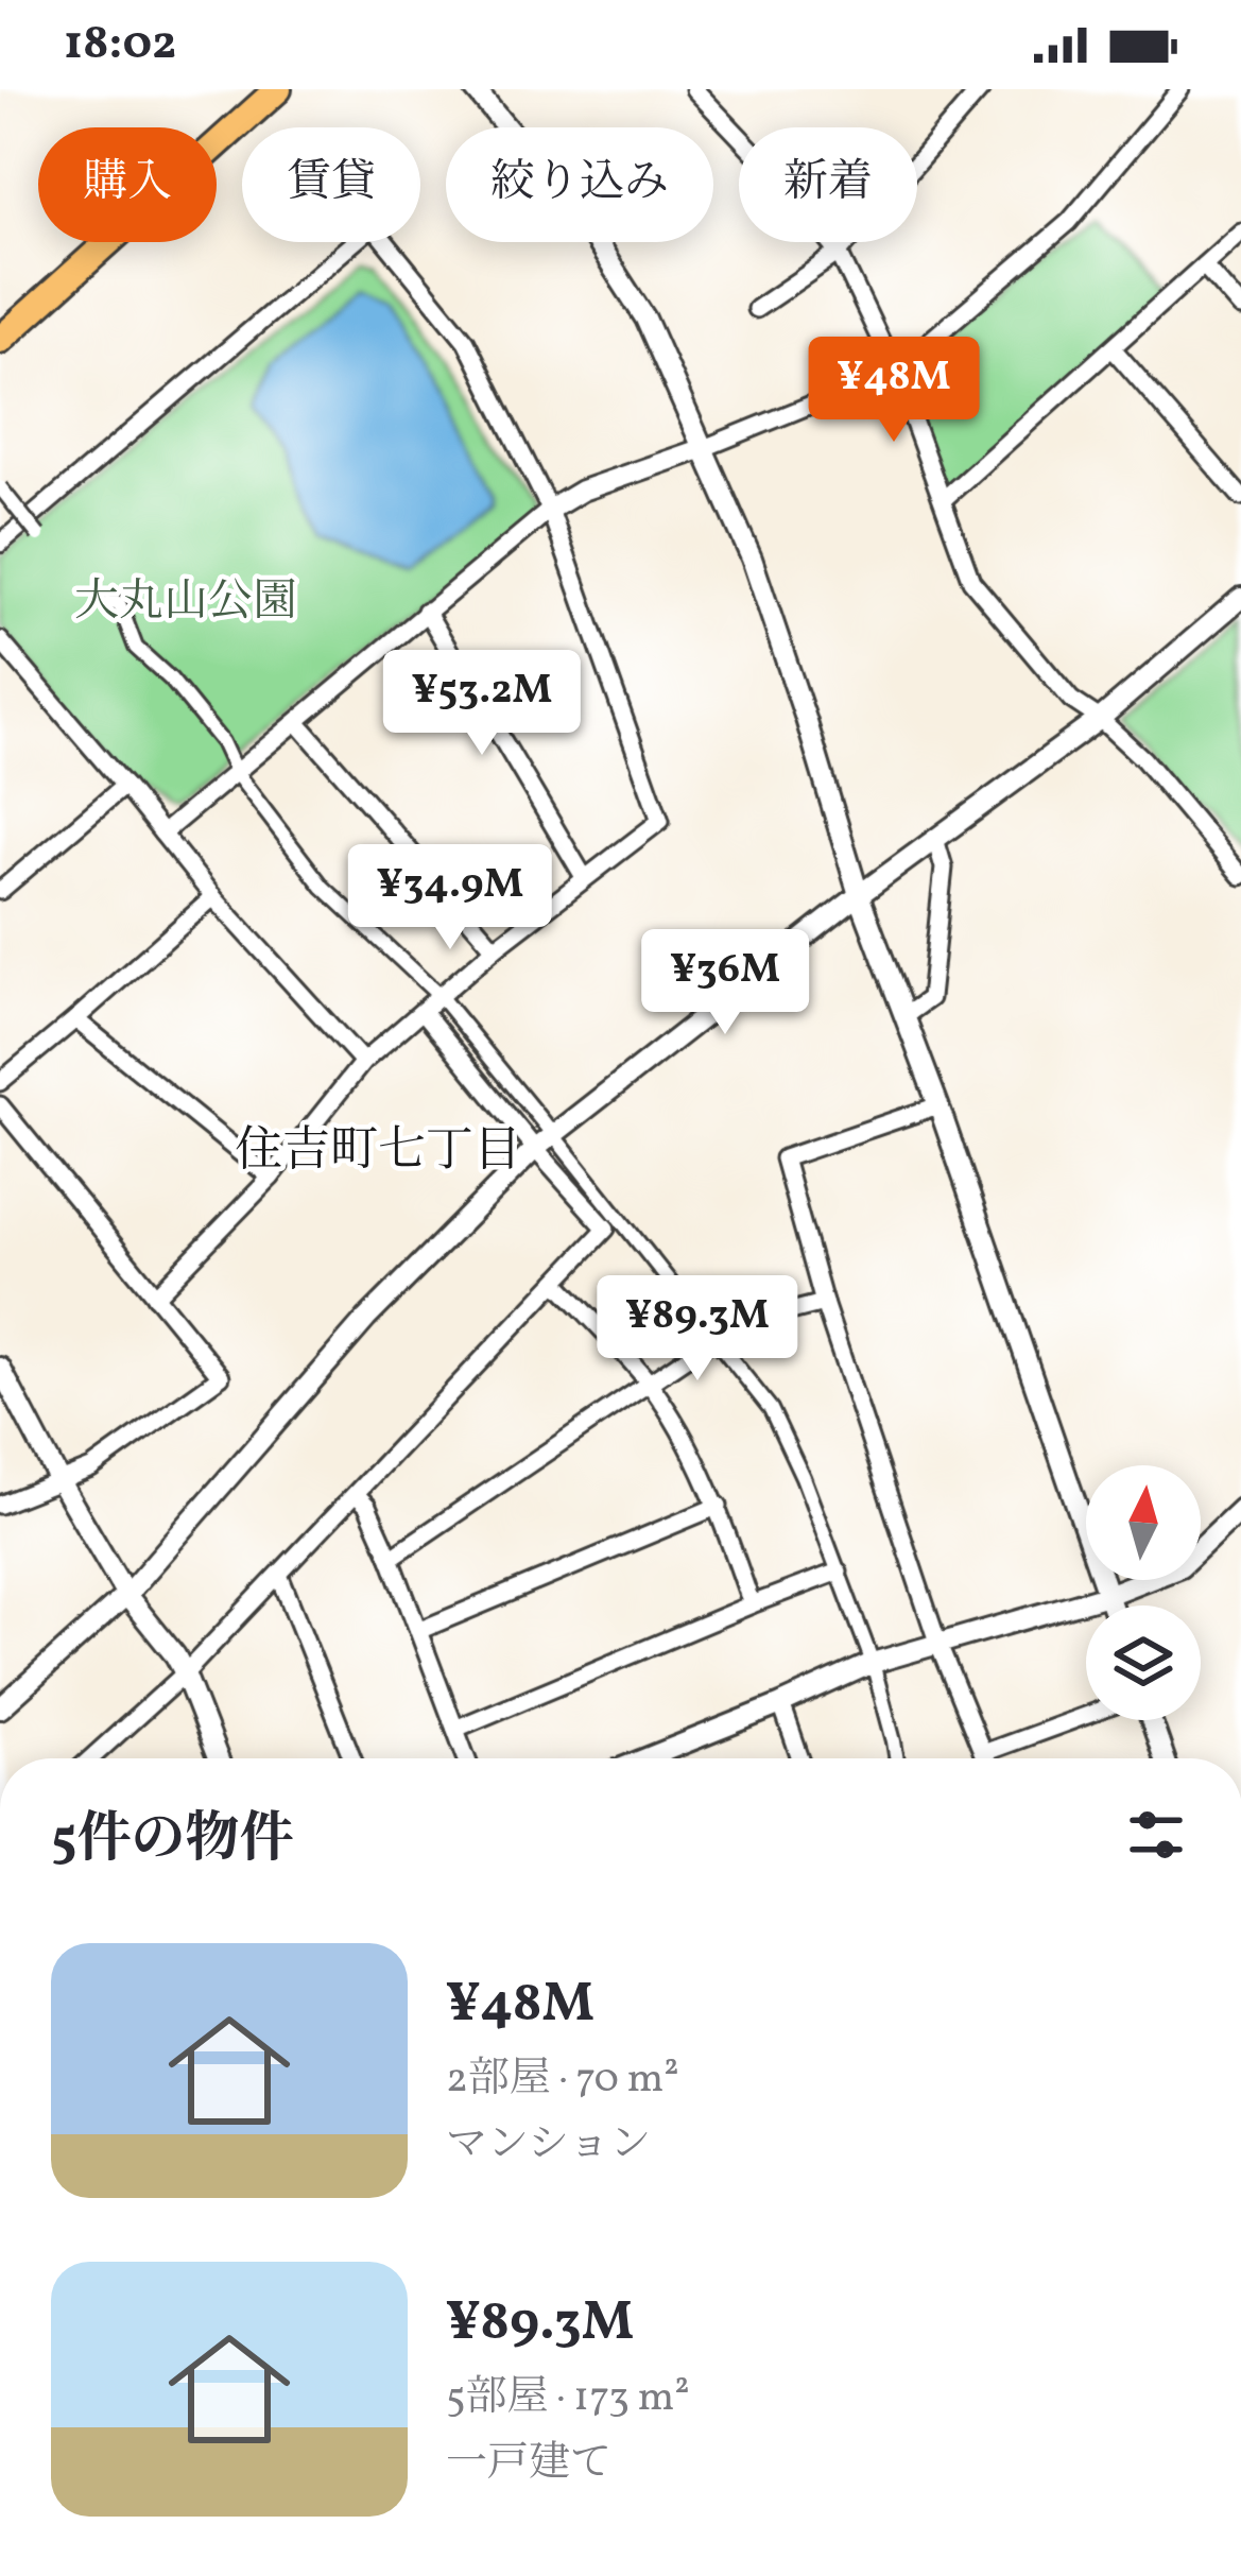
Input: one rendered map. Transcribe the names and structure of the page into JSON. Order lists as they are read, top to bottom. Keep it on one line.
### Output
{"districts":["住吉町七丁目"],"parks":["大丸山公園"],"north":"top","page":{"status":"18:02","chip":["購入","賃貸","絞り込み","新着"],"price":["¥48M","¥53.2M","¥34.9M","¥36M","¥89.3M"],"heading":"5件の物件","list":[{"name":"¥48M","note":"2部屋 · 70 m² · マンション"},{"name":"¥89.3M","note":"5部屋 · 173 m² · 一戸建て"}]}}
